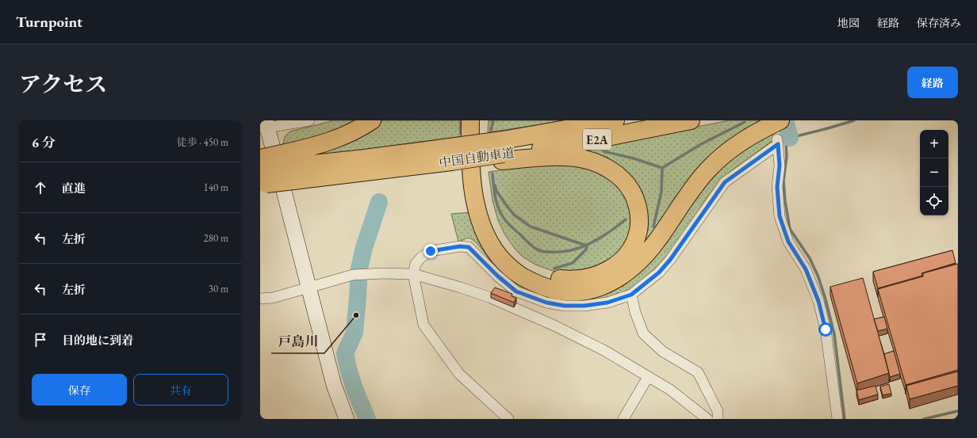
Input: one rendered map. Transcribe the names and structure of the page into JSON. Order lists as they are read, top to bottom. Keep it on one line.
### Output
{"streets":{"highway":["E2A","中国自動車道"]},"places":["戸島川"],"page":{"header":"Turnpoint","nav":["地図","経路","保存済み"],"title":"アクセス","buttons":["経路",["保存","共有"]],"heading":["6 分","徒歩 · 450 m"],"map_buttons":["+","−"],"list":[["直進","140 m"],["左折","280 m"],["左折","30 m"],"目的地に到着"]}}
